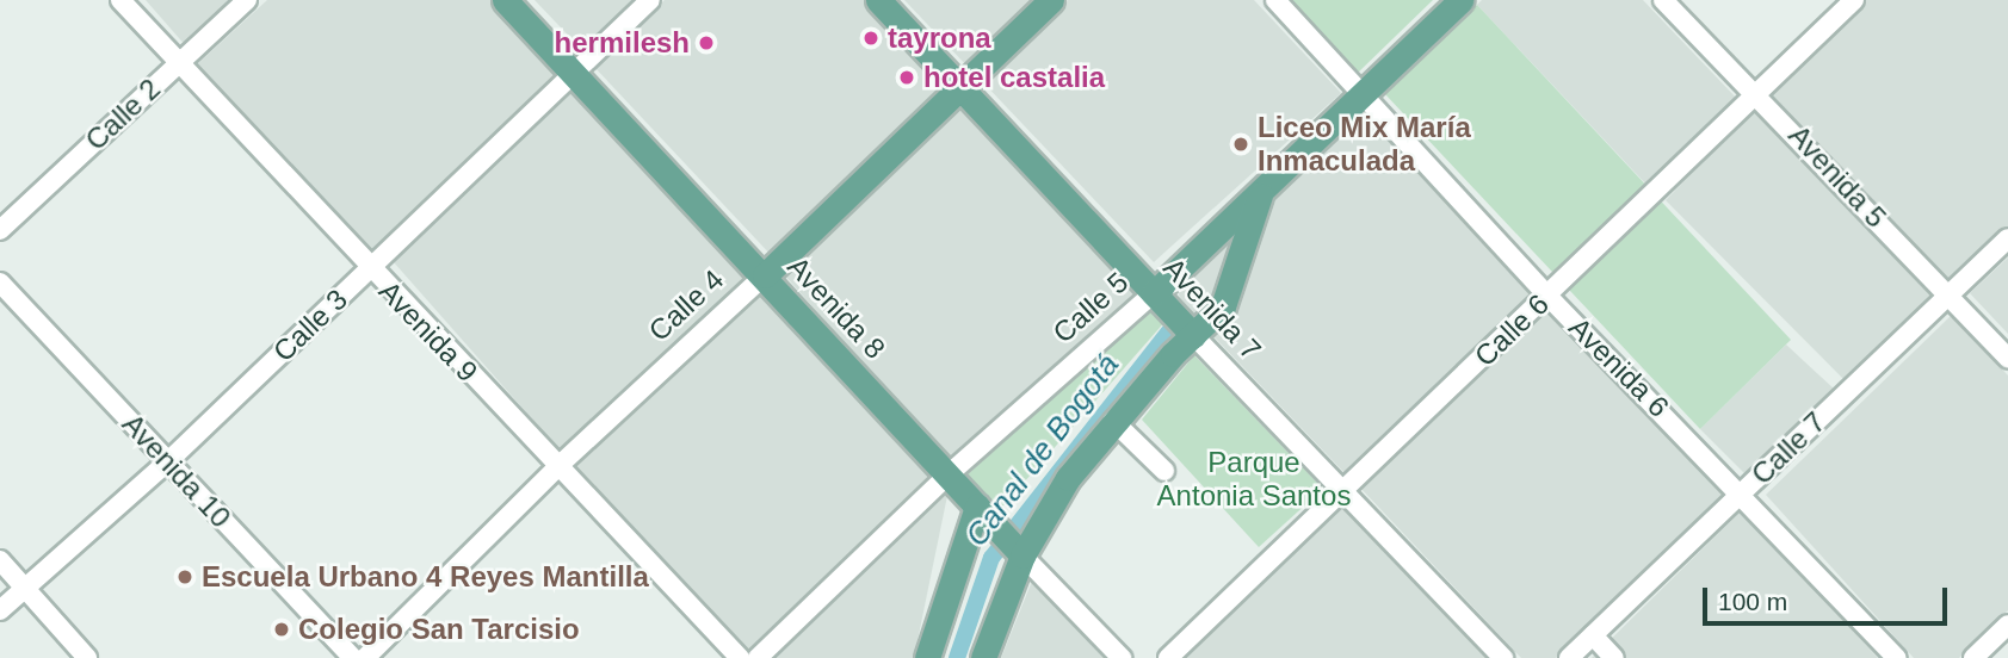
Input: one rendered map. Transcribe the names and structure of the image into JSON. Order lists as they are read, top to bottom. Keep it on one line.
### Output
{"streets":{"main road":["Calle 4","Avenida 8","Calle 5","Avenida 7"],"street":["Calle 2","Avenida 5","Calle 3","Calle 6","Avenida 9","Avenida 6","Calle 7","Avenida 10"]},"crossings":[["Calle 2","Avenida 9"],["Avenida 5","Calle 6"],["Avenida 5","Calle 7"],["Calle 4","Avenida 8"],["Calle 4","Avenida 7"],["Calle 4","Avenida 9"],["Avenida 8","Calle 5"],["Avenida 8","Calle 3"],["Calle 5","Avenida 7"],["Calle 5","Avenida 6"],["Avenida 7","Calle 6"],["Calle 3","Avenida 9"],["Calle 3","Avenida 10"],["Calle 6","Avenida 6"],["Avenida 6","Calle 7"]],"water":["Canal de Bogotá"],"parks":["Parque Antonia Santos"],"places":["tayrona","hermilesh","hotel castalia","Liceo Mix María Inmaculada","Escuela Urbano 4 Reyes Mantilla","Colegio San Tarcisio"],"scale_bar":"100 m"}
